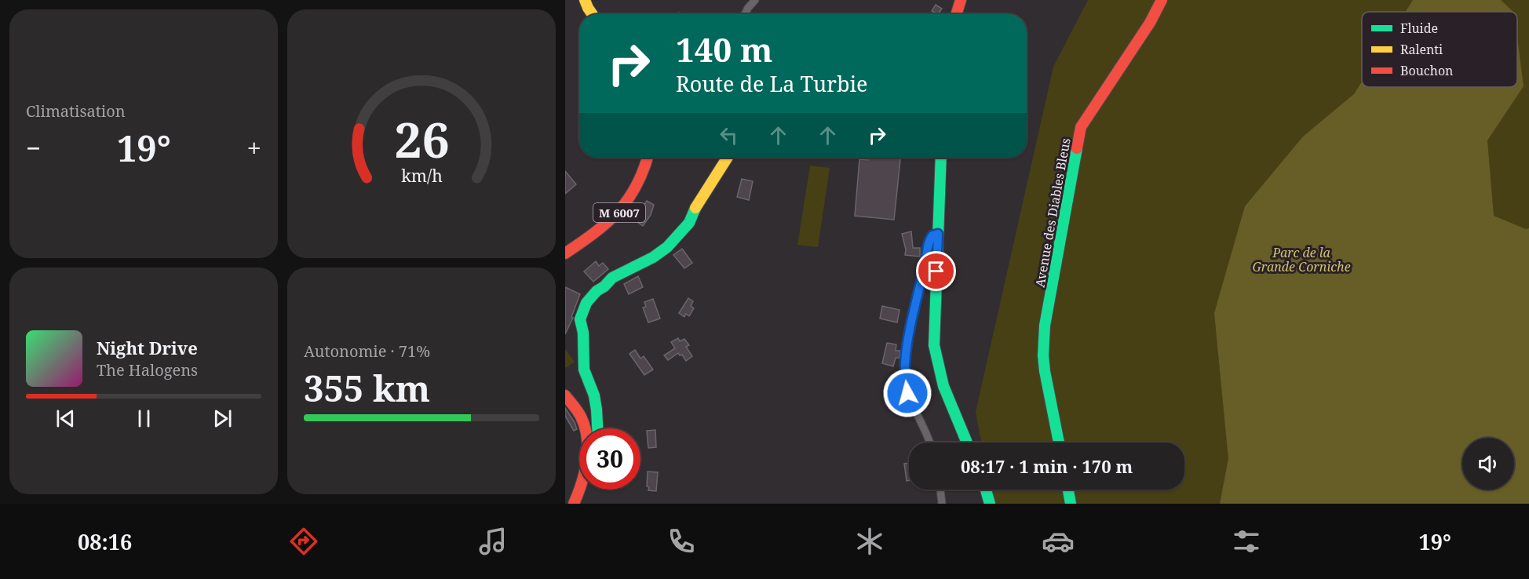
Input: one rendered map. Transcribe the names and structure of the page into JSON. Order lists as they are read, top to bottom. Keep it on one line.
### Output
{"streets":{"main road":["M 6007","Avenue des Diables Bleus"]},"parks":["Parc de la Grande Corniche"],"legend":["Fluide","Ralenti","Bouchon"],"page":{"tile":["Climatisation",["Autonomie · 71%","355 km"]],"turn":["140 m","Route de La Turbie"],"heat":["−","19°","+"],"song":["Night Drive","The Halogens"],"limit":"30","trip":"08:17 · 1 min · 170 m","tabs":["08:16","19°"],"gauge":["26","km/h"]}}
